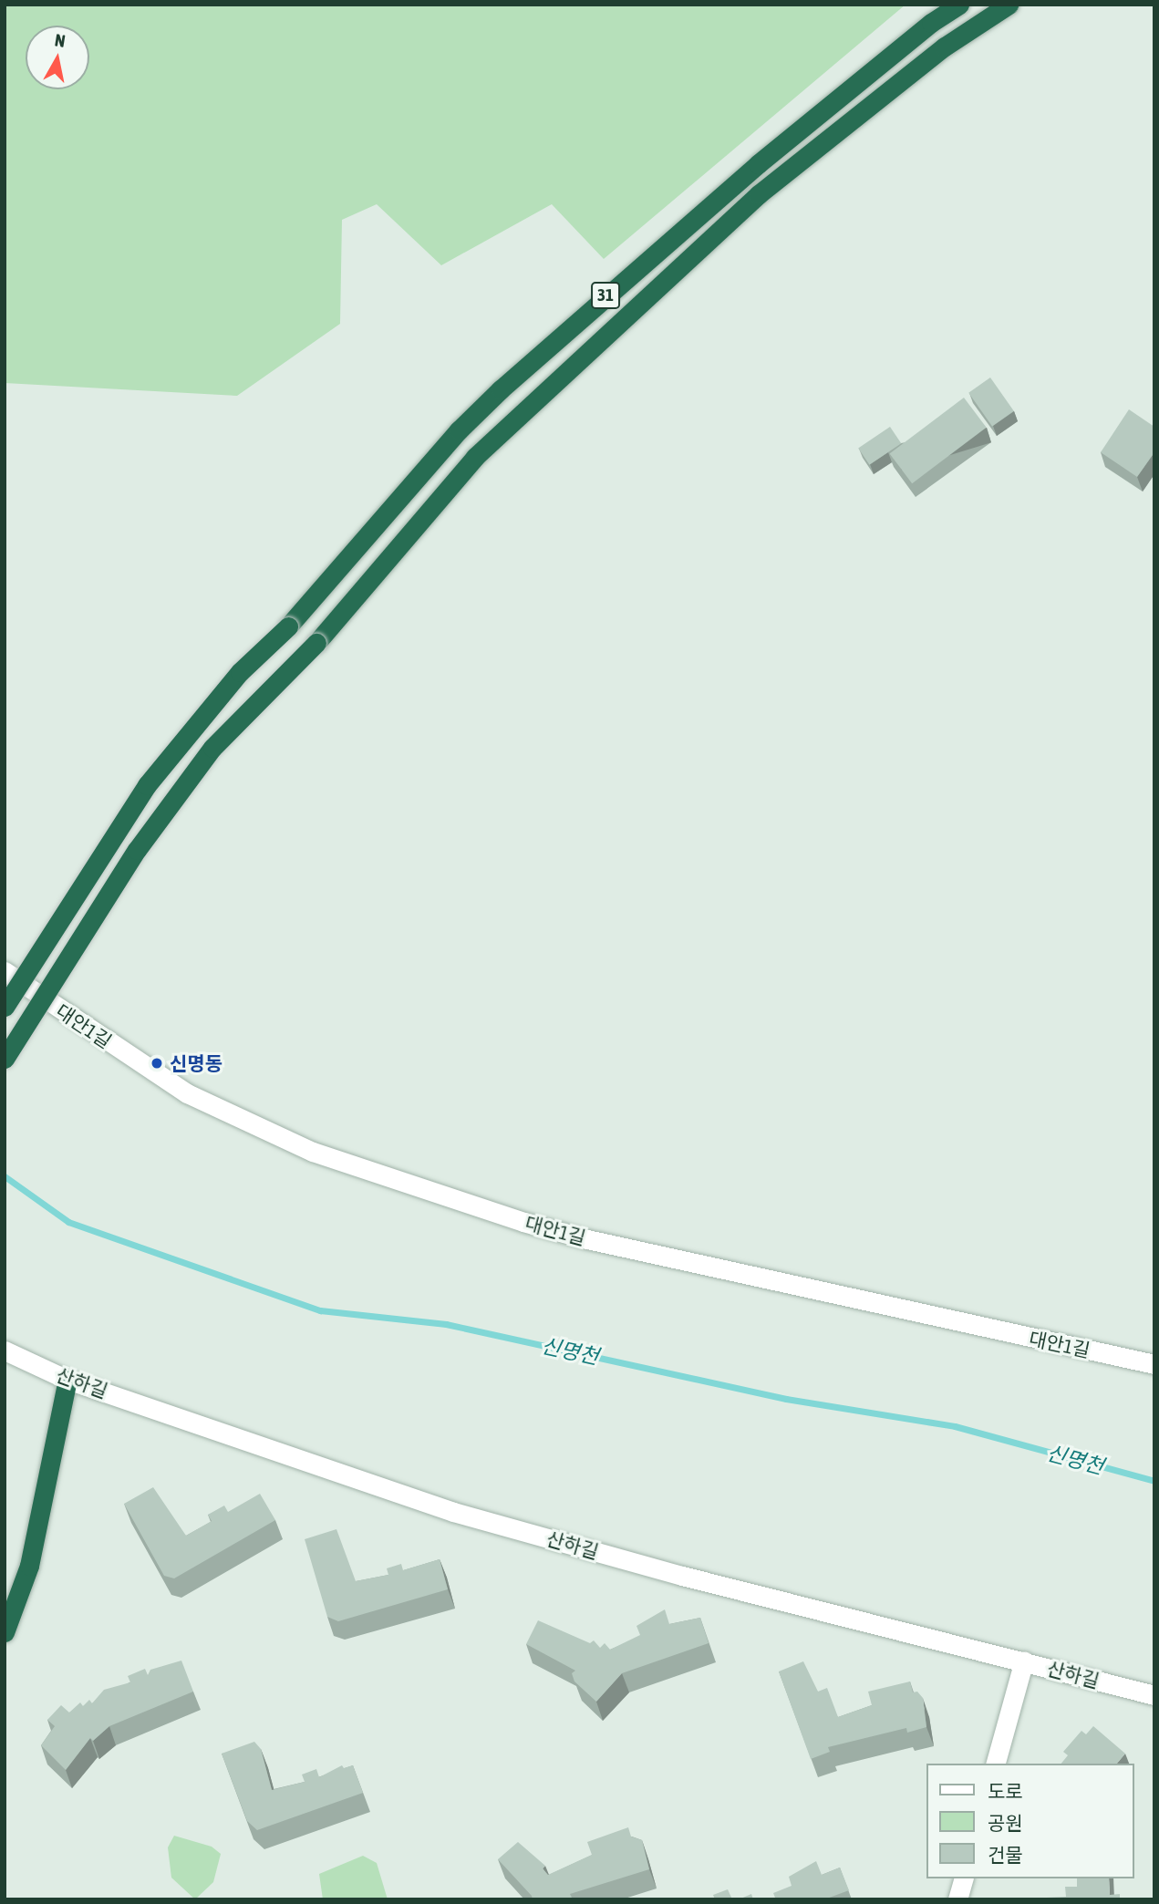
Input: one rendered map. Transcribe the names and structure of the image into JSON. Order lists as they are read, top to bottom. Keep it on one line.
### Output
{"streets":{"highway":["31"],"street":["대안1길","산하길"]},"water":["신명천"],"places":["신명동"],"legend":["도로","공원","건물"],"north":"top"}
